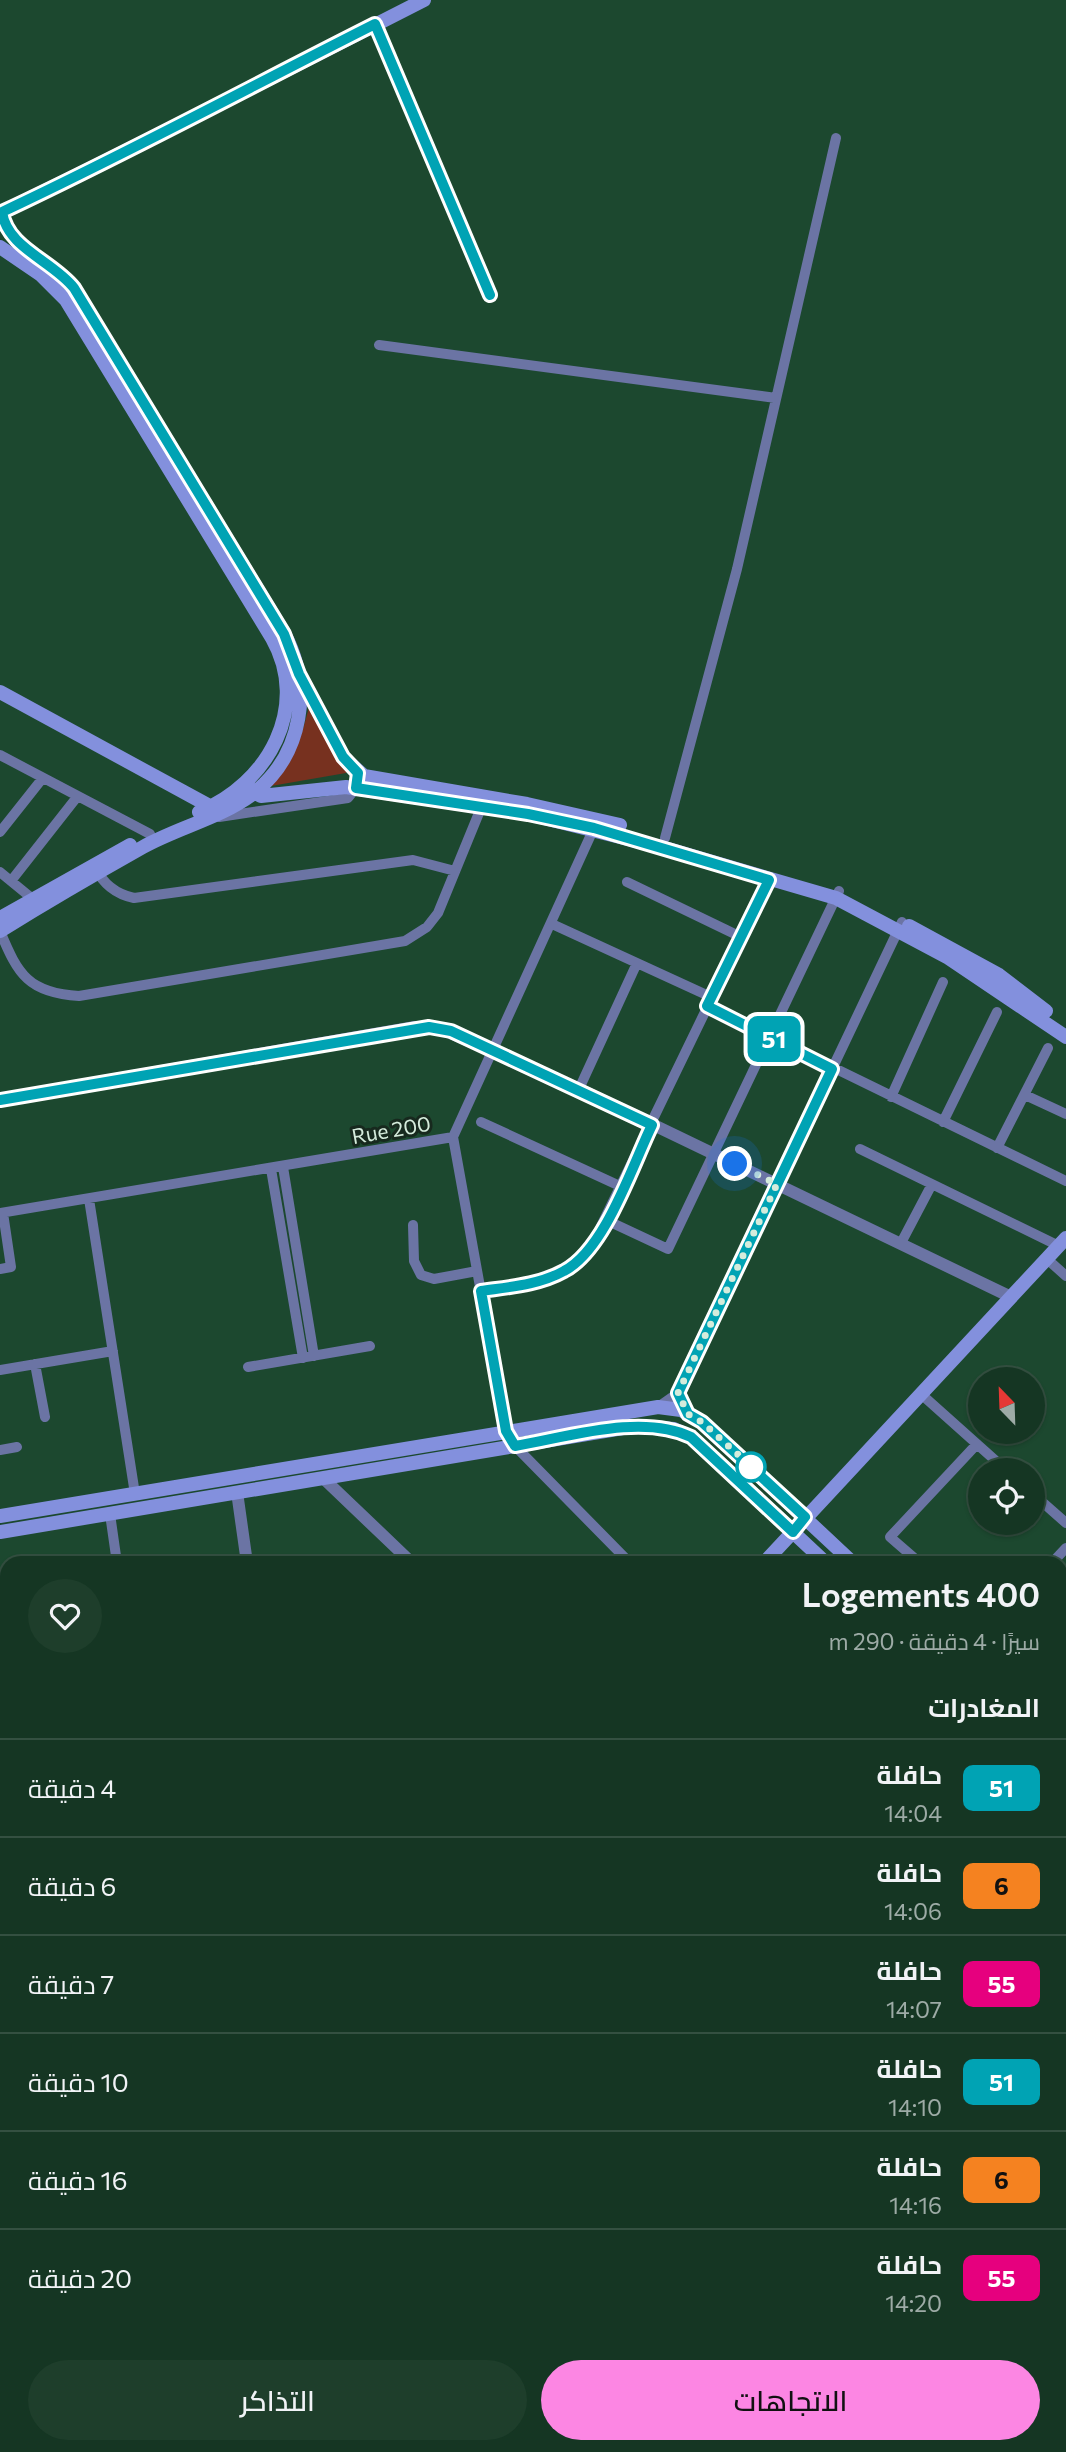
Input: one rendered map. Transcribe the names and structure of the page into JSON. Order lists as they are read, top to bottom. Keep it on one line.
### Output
{"streets":{"street":["Rue 200"]},"lines":["bus line 51"],"north":"top left","page":{"on_map":"51","heading":[["400 Logements","سيرًا · 4 دقيقة · 290 m"],"المغادرات"],"list":[{"mark":"51","name":"حافلة","note":"14:04","value":"4 دقيقة"},{"mark":"6","name":"حافلة","note":"14:06","value":"6 دقيقة"},{"mark":"55","name":"حافلة","note":"14:07","value":"7 دقيقة"},{"mark":"51","name":"حافلة","note":"14:10","value":"10 دقيقة"},{"mark":"6","name":"حافلة","note":"14:16","value":"16 دقيقة"},{"mark":"55","name":"حافلة","note":"14:20","value":"20 دقيقة"}],"buttons":["الاتجاهات","التذاكر"]}}
